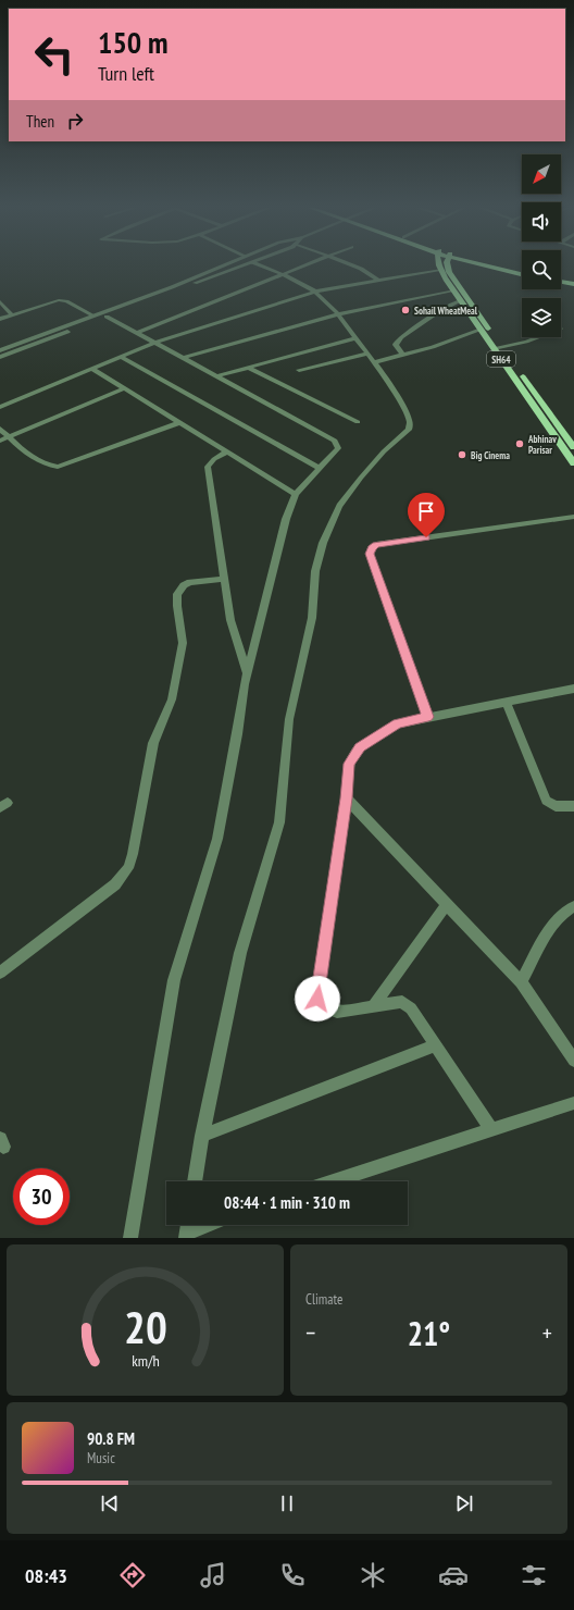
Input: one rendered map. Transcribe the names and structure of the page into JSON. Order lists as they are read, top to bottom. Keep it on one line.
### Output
{"streets":{"main road":["SH64"]},"places":["Sohail WheatMeal","Abhinav Parisar","Big Cinema"],"north":"bottom left","page":{"turn":["150 m","Turn left"],"then":"Then","limit":"30","trip":"08:44 · 1 min · 310 m","tile":"Climate","heat":["−","21°","+"],"song":["90.8 FM","Music"],"tabs":"08:43","gauge":["20","km/h"]}}
